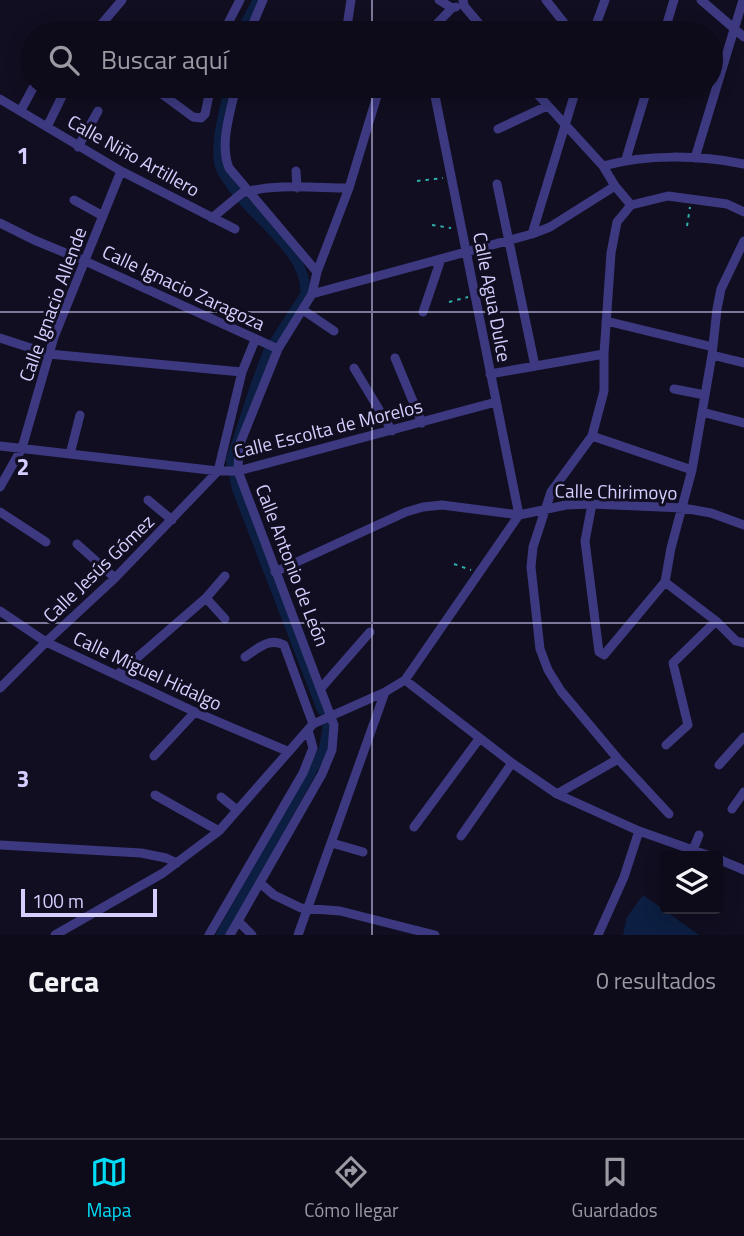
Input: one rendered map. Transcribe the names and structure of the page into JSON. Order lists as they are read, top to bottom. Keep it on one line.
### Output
{"streets":{"street":["Calle Niño Artillero","Calle Ignacio Zaragoza","Calle Agua Dulce","Calle Ignacio Allende","Calle Escolta de Morelos","Calle Chirimoyo","Calle Antonio de León","Calle Jesús Gómez","Calle Miguel Hidalgo"]},"crossings":[["Calle Niño Artillero","Calle Ignacio Allende"],["Calle Ignacio Zaragoza","Calle Ignacio Allende"],["Calle Ignacio Zaragoza","Calle Antonio de León"],["Calle Agua Dulce","Calle Escolta de Morelos"],["Calle Agua Dulce","Calle Chirimoyo"],["Calle Ignacio Allende","Calle Escolta de Morelos"],["Calle Escolta de Morelos","Calle Antonio de León"],["Calle Escolta de Morelos","Calle Jesús Gómez"],["Calle Antonio de León","Calle Jesús Gómez"],["Calle Jesús Gómez","Calle Miguel Hidalgo"]],"scale_bar":"100 m","page":{"search":"Buscar aquí","scale":"100 m","heading":["Cerca","0 resultados"],"nav":["Mapa","Cómo llegar","Guardados"]},"grid":{"rows":["1","2","3"]}}
